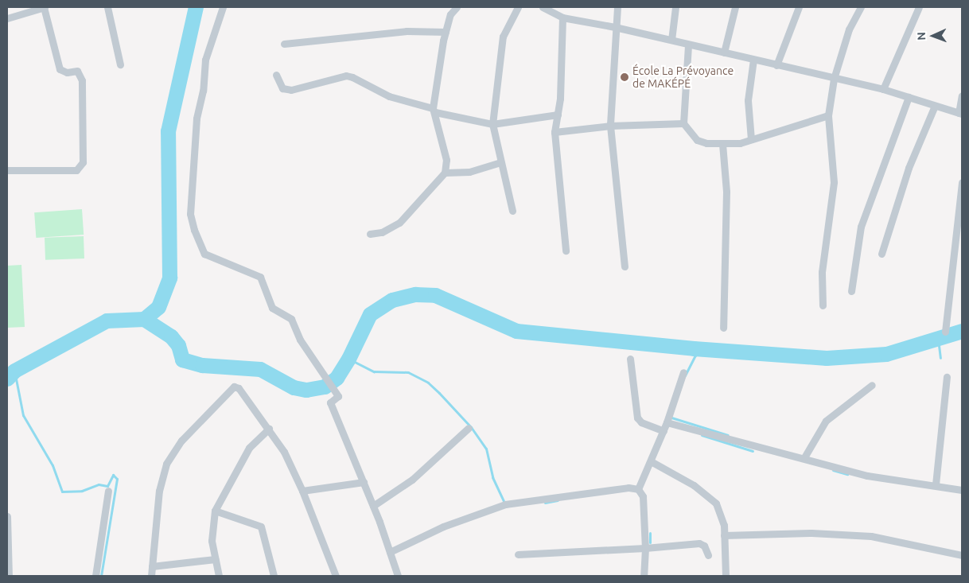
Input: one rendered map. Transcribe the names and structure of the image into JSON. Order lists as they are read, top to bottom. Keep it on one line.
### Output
{"places":["École La Prévoyance de MAKÉPÉ"],"north":"left"}
